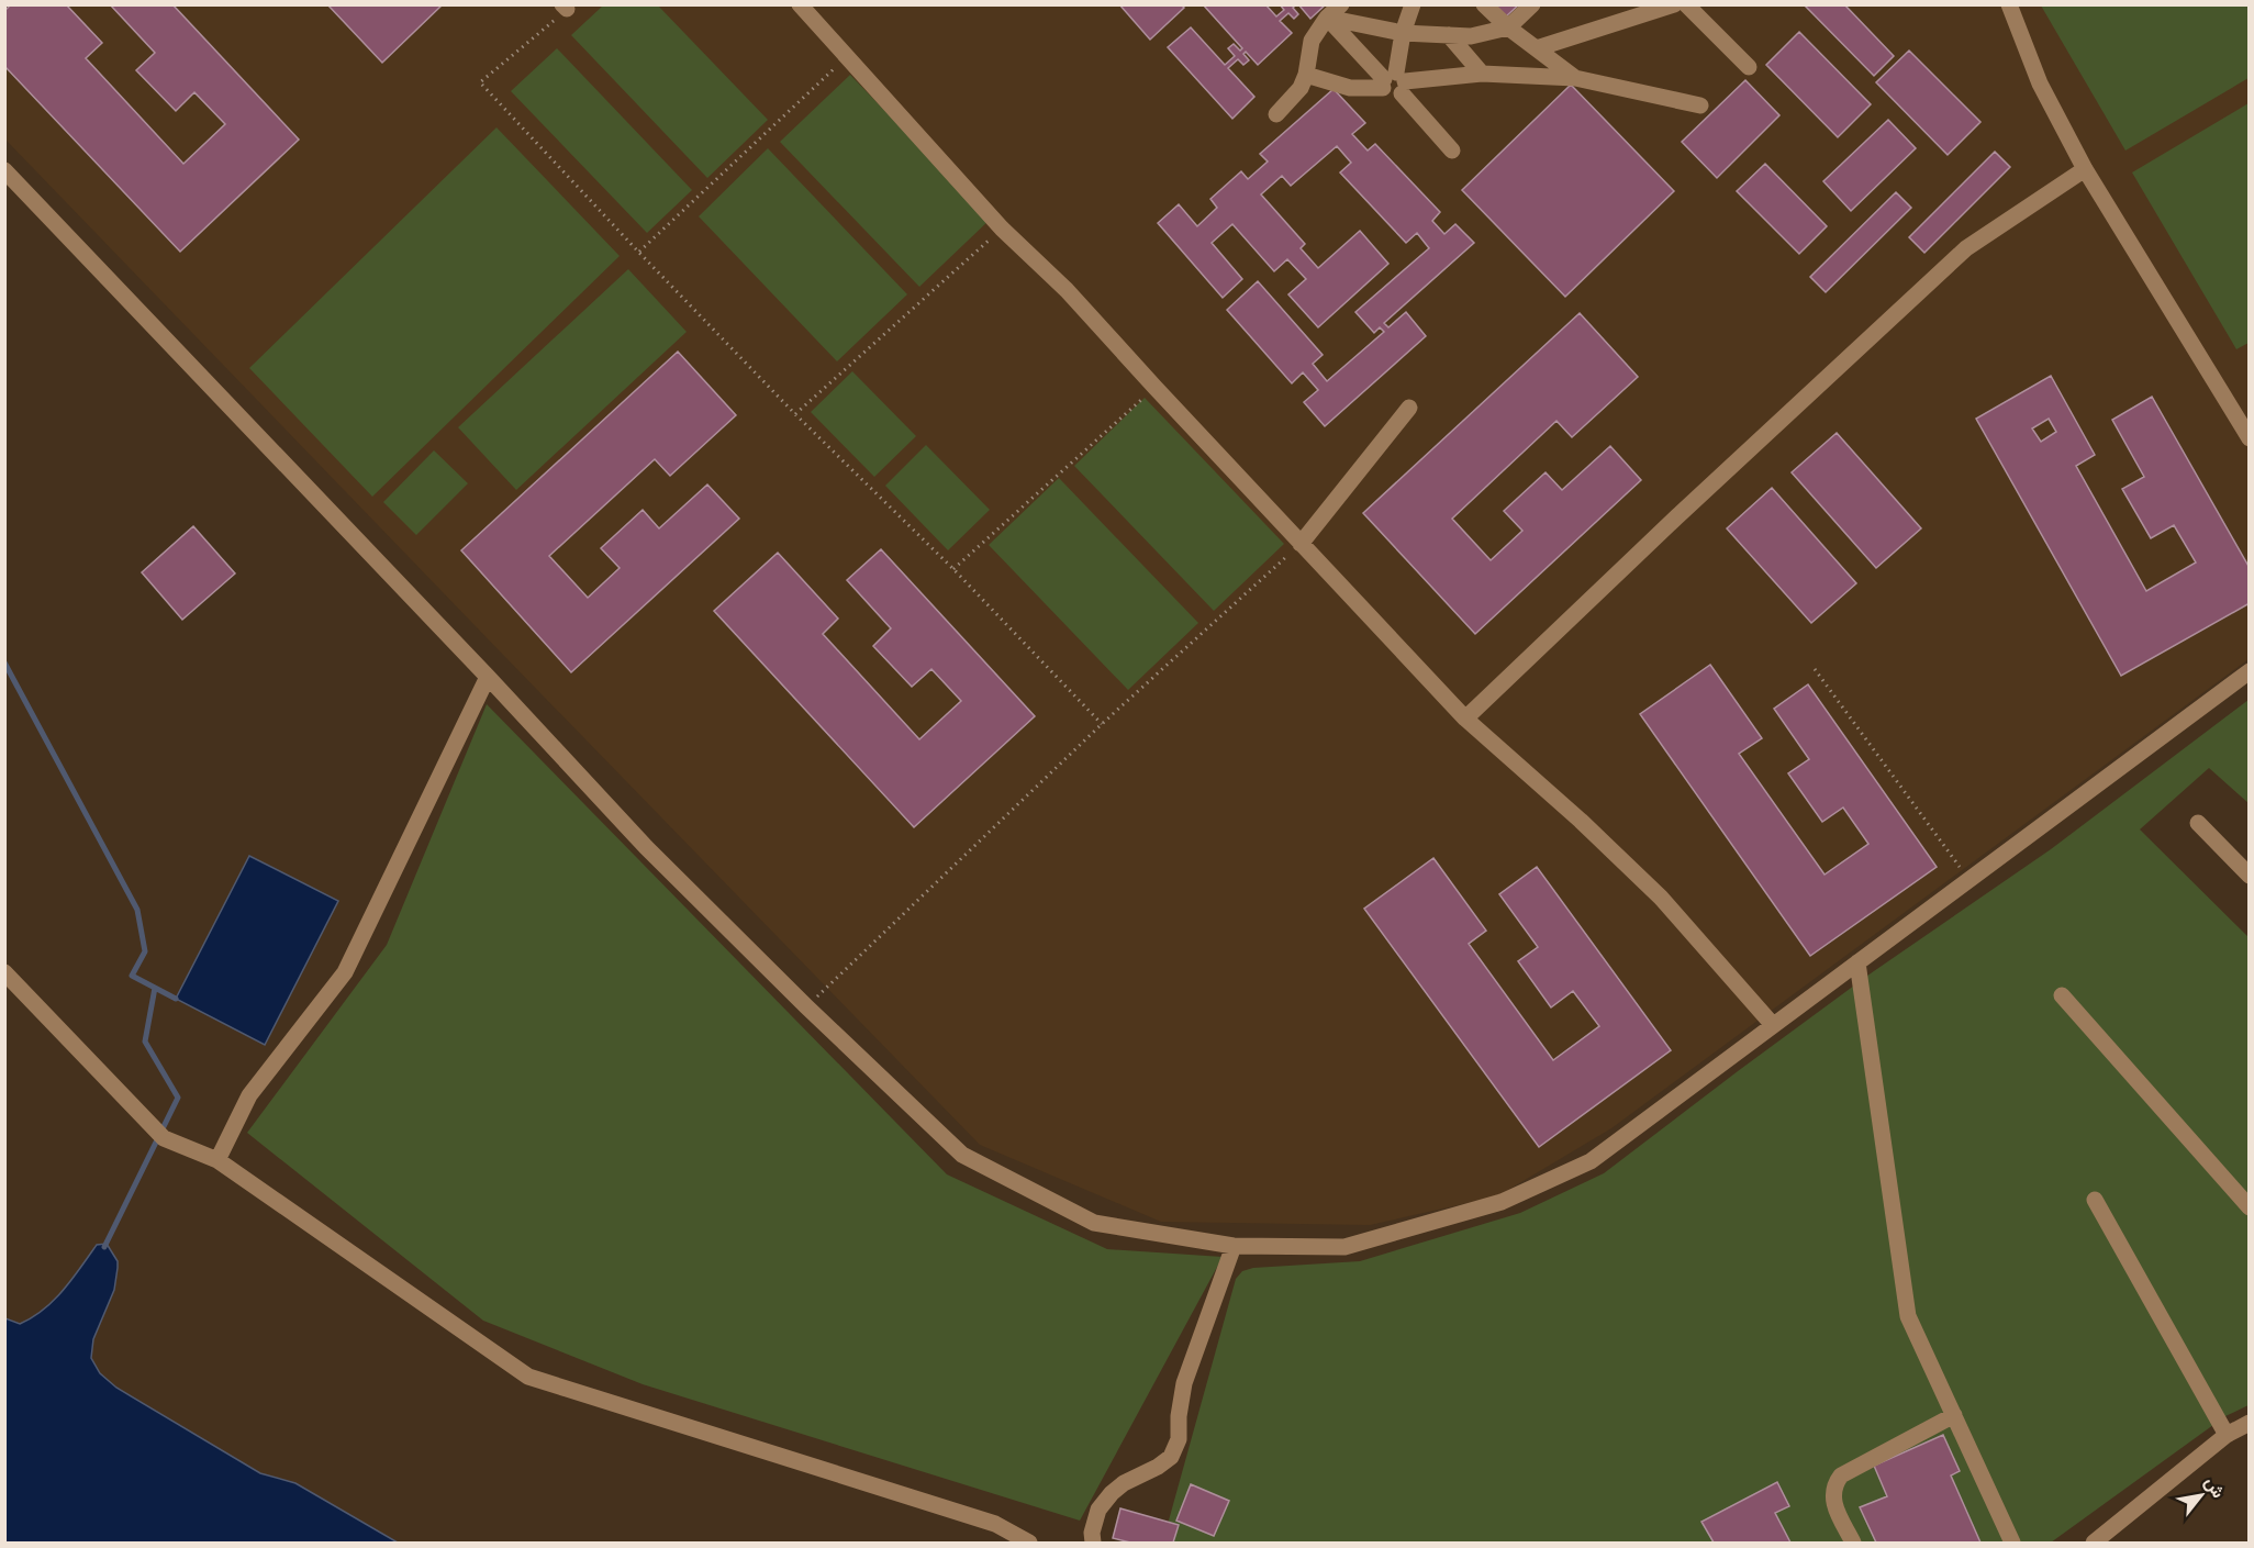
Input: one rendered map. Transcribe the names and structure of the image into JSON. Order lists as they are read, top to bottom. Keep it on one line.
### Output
{"north":"top right"}
